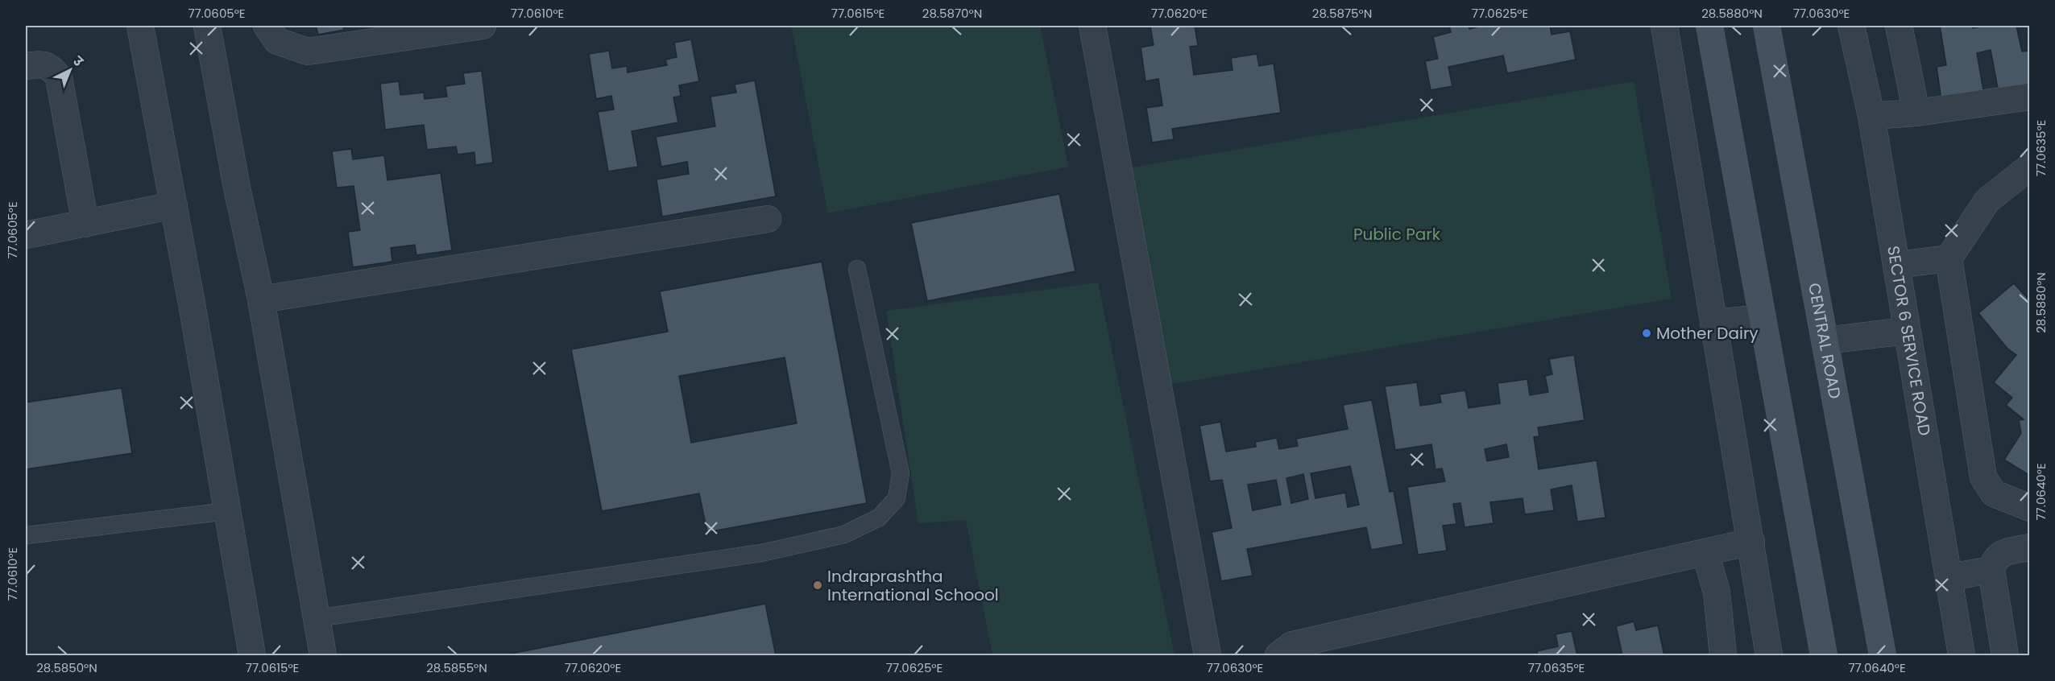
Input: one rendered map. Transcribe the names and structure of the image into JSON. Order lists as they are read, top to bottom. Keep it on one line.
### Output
{"streets":{"main road":["CENTRAL ROAD"],"street":["SECTOR 6 SERVICE ROAD"]},"parks":["Public Park"],"places":["Mother Dairy","Indraprashtha International Schoool"],"north":"top right","coordinates":["77.0605°E","77.0610°E","77.0615°E","28.5870°N","77.0620°E","28.5875°N","77.0625°E","28.5880°N","77.0630°E","77.0635°E","77.0640°E","28.5850°N","28.5855°N"]}
